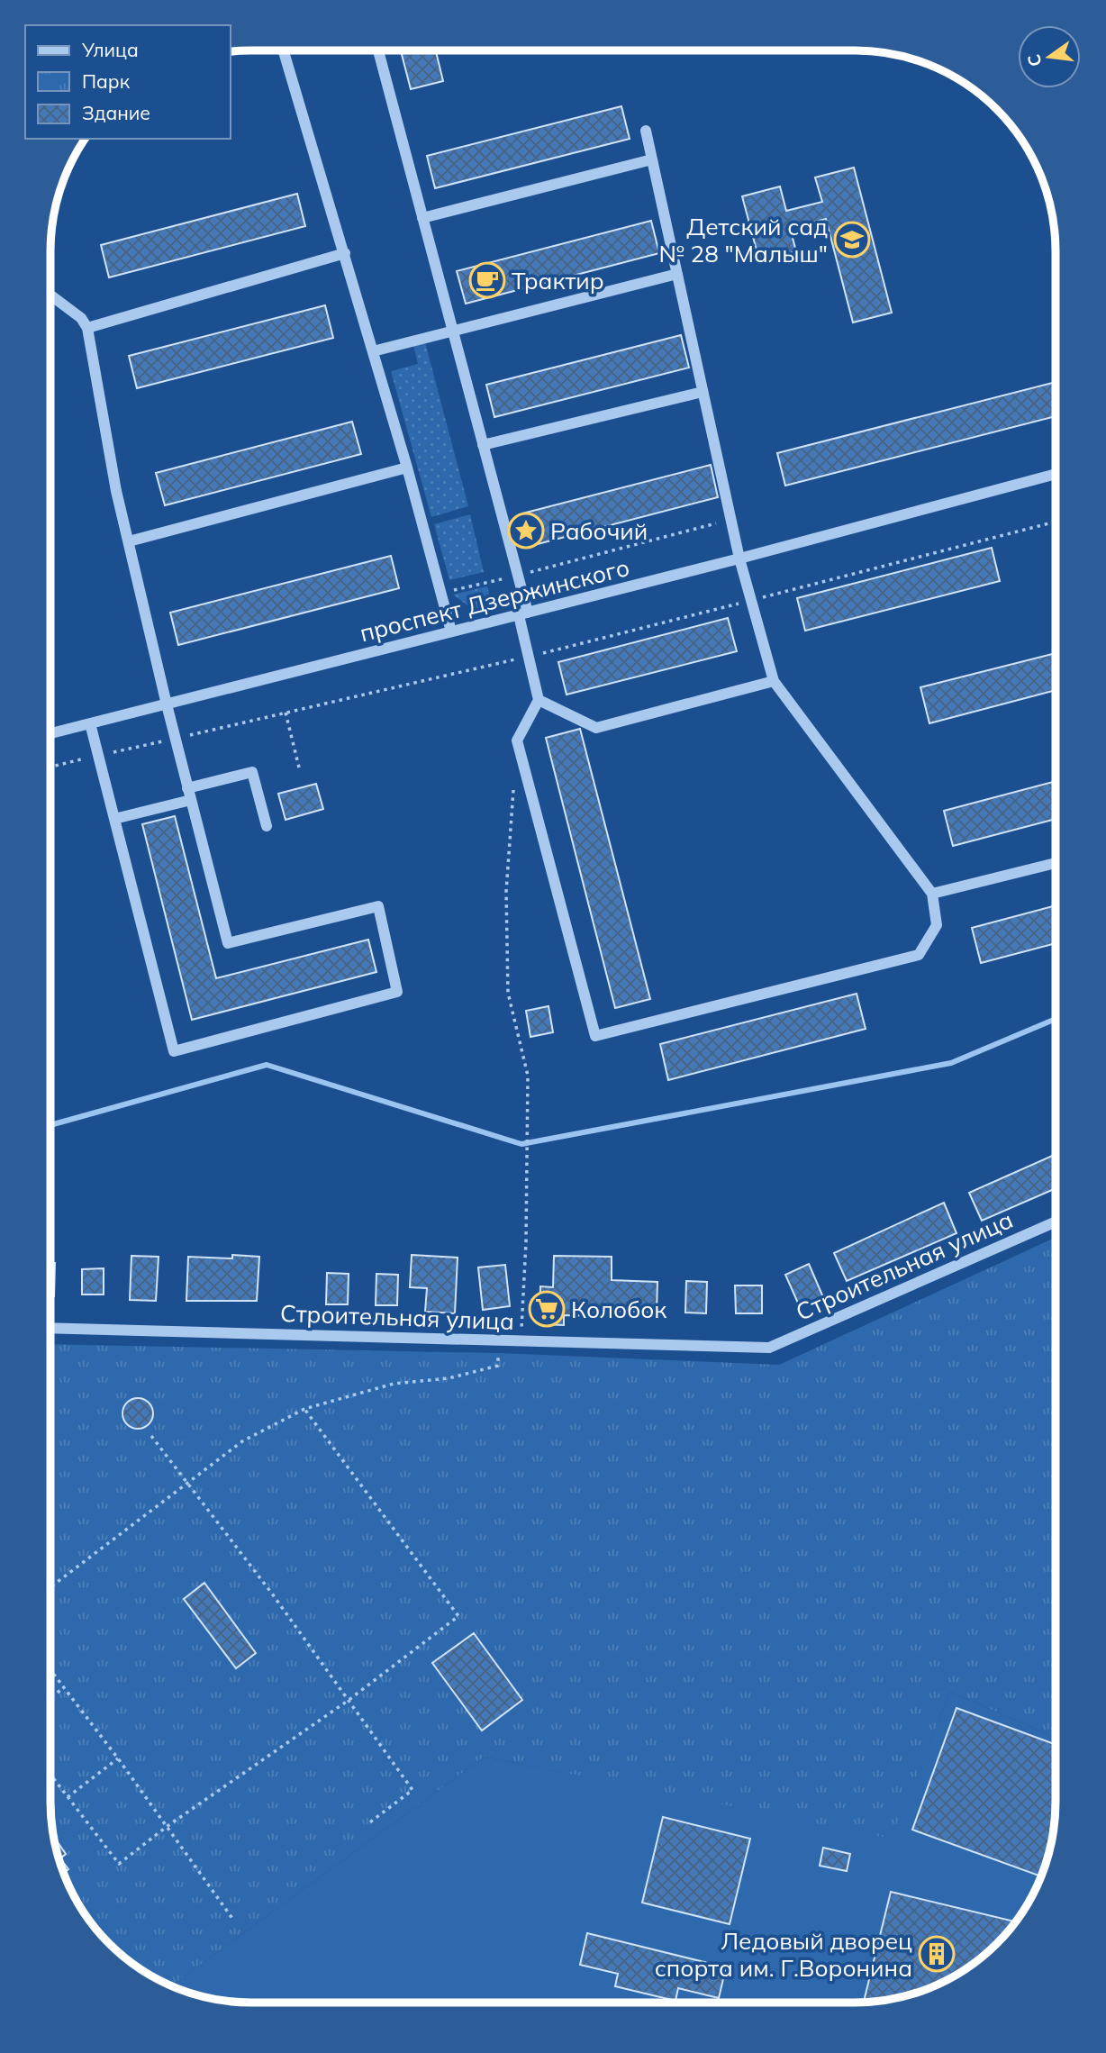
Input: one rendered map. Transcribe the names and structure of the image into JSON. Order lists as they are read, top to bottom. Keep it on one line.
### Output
{"streets":{"street":["проспект Дзержинского","Строительная улица"]},"places":{"school or university":["Детский сад № 28 \"Малыш\""],"cafe":["Трактир"],"place":["Рабочий"],"supermarket":["Колобок"],"building":["Ледовый дворец спорта им. Г.Воронина"]},"legend":["Улица","Парк","Здание"],"north":"left"}
